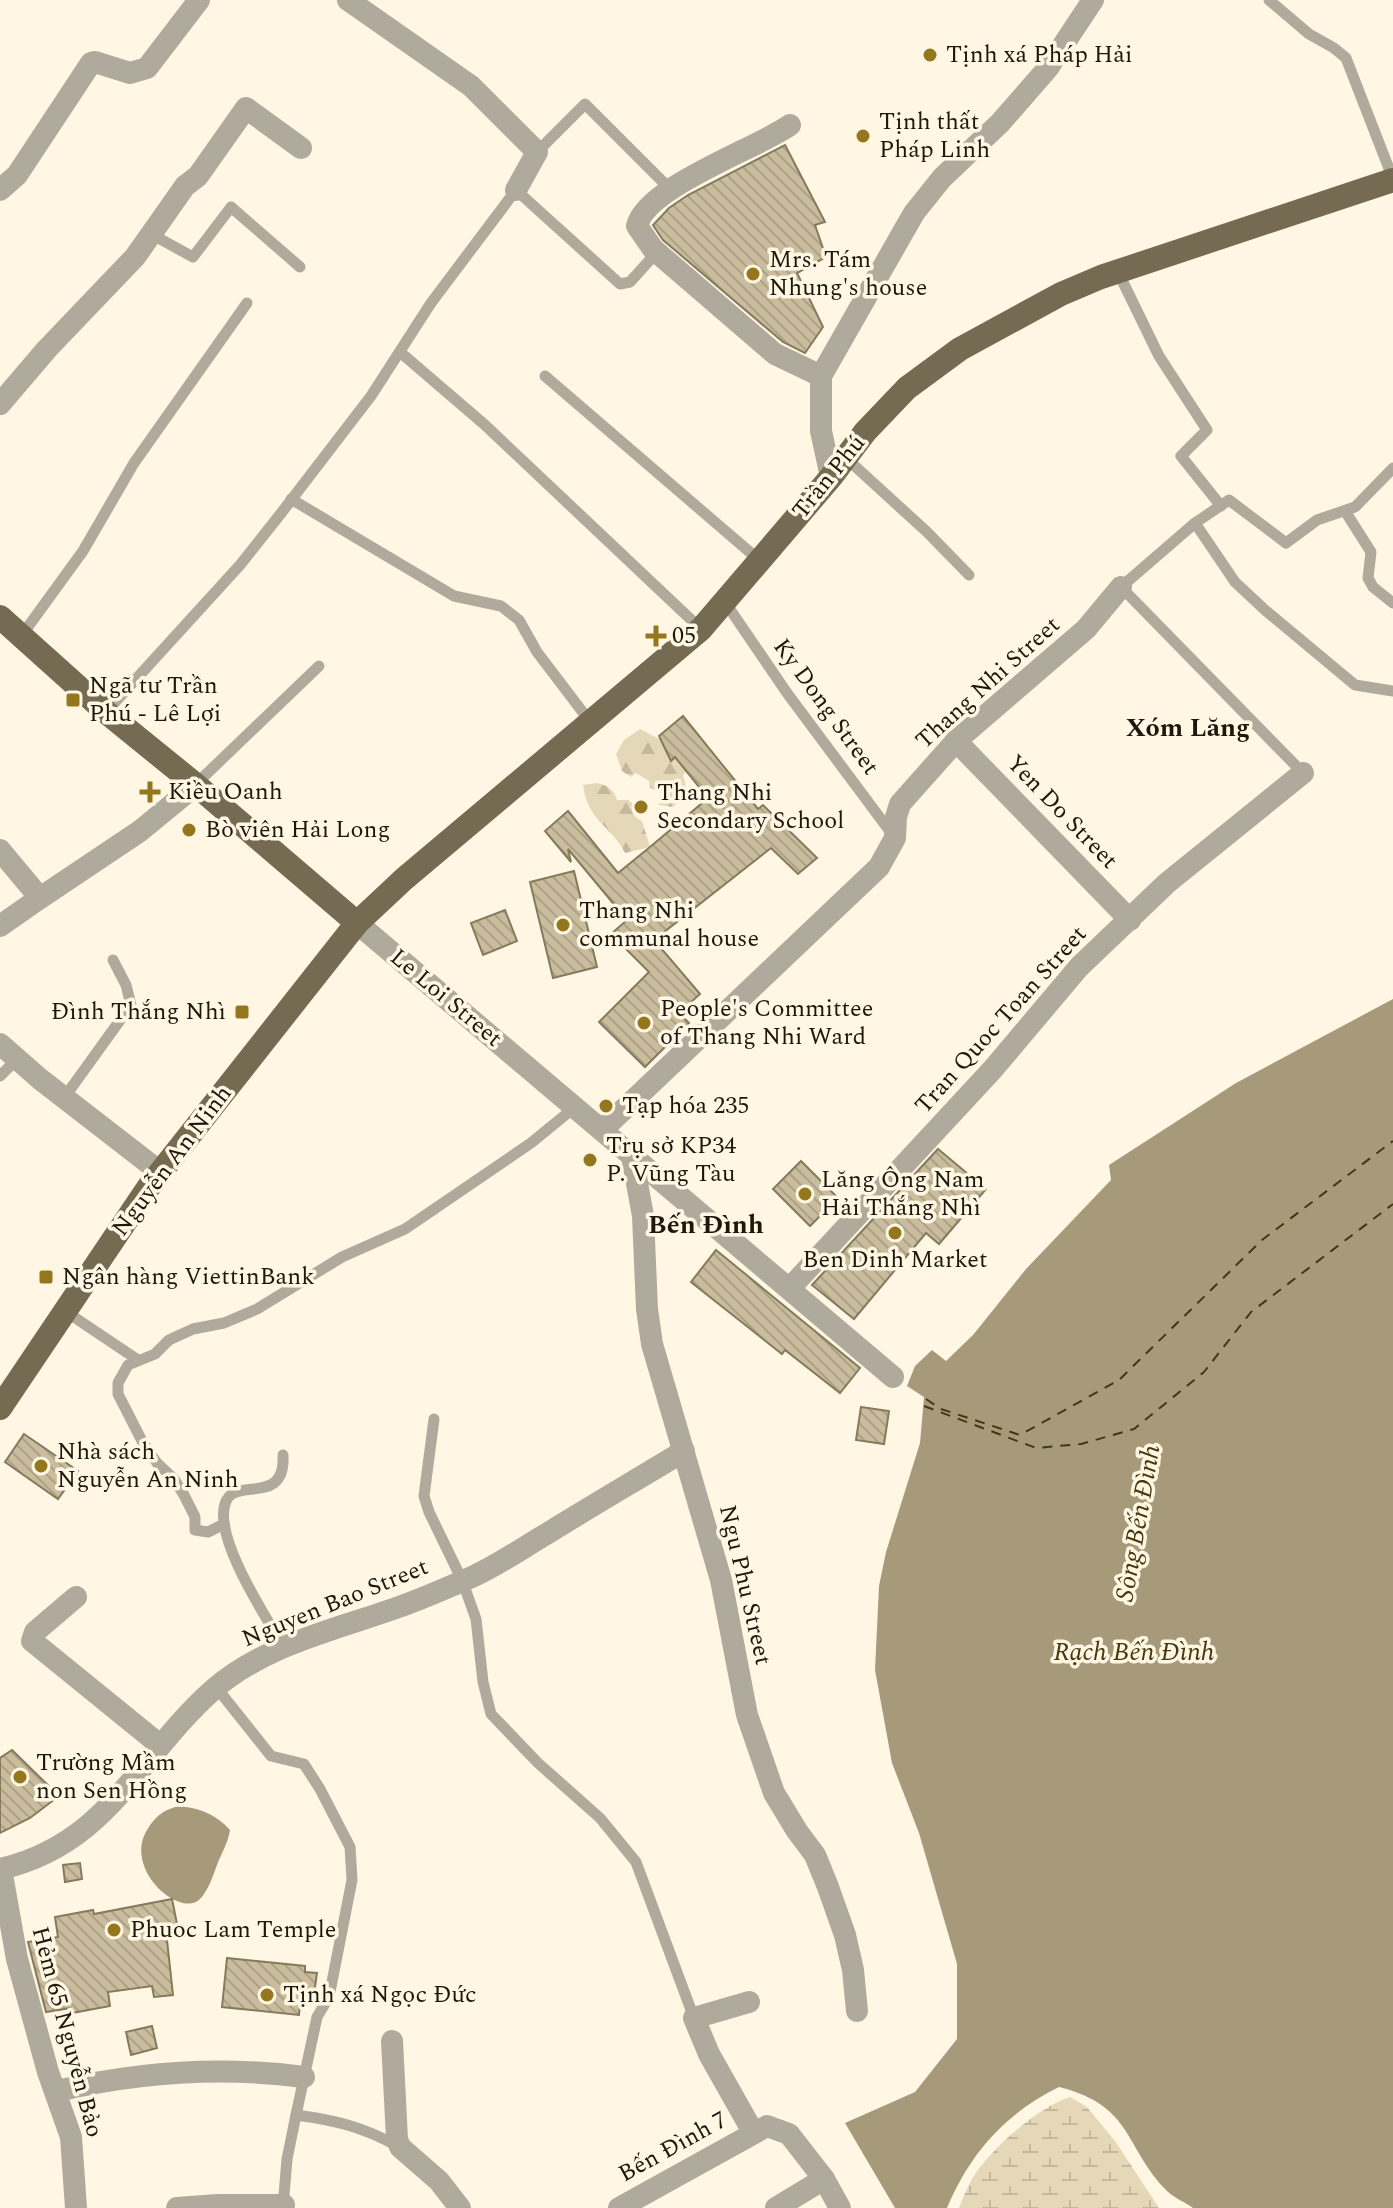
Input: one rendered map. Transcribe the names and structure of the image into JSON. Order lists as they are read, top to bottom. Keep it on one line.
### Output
{"streets":{"main road":["Trần Phú","Le Loi Street","Nguyễn An Ninh"],"street":["Thang Nhi Street","Yen Do Street","Tran Quoc Toan Street","Ngu Phu Street","Nguyen Bao Street","Hẻm 65 Nguyễn Bảo","Bến Đình 7"],"lane":["Ky Dong Street"]},"crossings":[["Trần Phú","Ky Dong Street"],["Trần Phú","Le Loi Street"],["Trần Phú","Nguyễn An Ninh"],["Thang Nhi Street","Ky Dong Street"],["Thang Nhi Street","Yen Do Street"],["Thang Nhi Street","Le Loi Street"],["Yen Do Street","Tran Quoc Toan Street"],["Le Loi Street","Tran Quoc Toan Street"],["Le Loi Street","Nguyễn An Ninh"],["Le Loi Street","Ngu Phu Street"],["Ngu Phu Street","Nguyen Bao Street"],["Nguyen Bao Street","Hẻm 65 Nguyễn Bảo"]],"districts":["Xóm Lăng","Bến Đình"],"water":["Sông Bến Đình","Rạch Bến Đình"],"places":{"other":["Tịnh xá Pháp Hải","Tịnh thất Pháp Linh","Mrs. Tám Nhung's house","Thang Nhi Secondary School","Bò viên Hải Long","Thang Nhi communal house","People's Committee of Thang Nhi Ward","Tạp hóa 235","Trụ sở KP34 P. Vũng Tàu","Lăng Ông Nam Hải Thắng Nhì","Ben Dinh Market","Nhà sách Nguyễn An Ninh","Trường Mầm non Sen Hồng","Phuoc Lam Temple","Tịnh xá Ngọc Đức"],"health":["05","Kiều Oanh"],"transit":["Ngã tư Trần Phú - Lê Lợi","Đình Thắng Nhì","Ngân hàng ViettinBank"]}}
